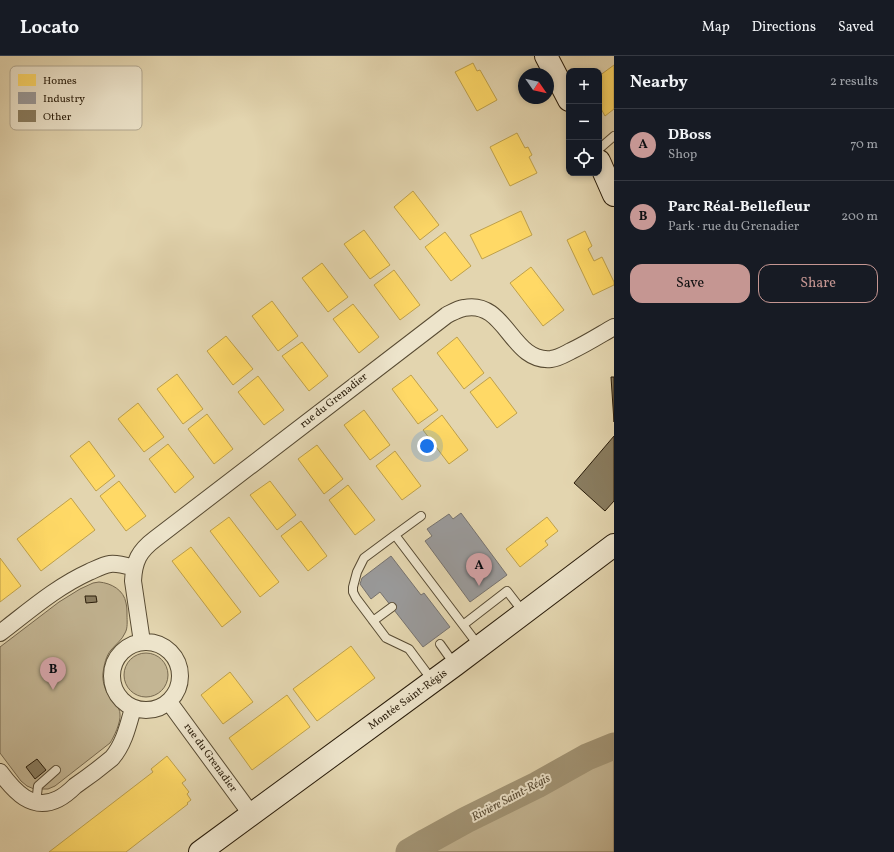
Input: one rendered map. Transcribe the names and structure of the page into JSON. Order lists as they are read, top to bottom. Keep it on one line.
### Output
{"streets":{"street":["rue du Grenadier","Montée Saint-Régis"]},"crossings":[["rue du Grenadier","Montée Saint-Régis"]],"water":["Rivière Saint-Régis"],"legend":["Homes","Industry","Other"],"north":"bottom right","page":{"header":"Locato","nav":["Map","Directions","Saved"],"heading":["Nearby","2 results"],"map_buttons":["+","−"],"list":[{"mark":"A","name":"DBoss","note":"Shop","value":"70 m"},{"mark":"B","name":"Parc Réal-Bellefleur","note":"Park · rue du Grenadier","value":"200 m"}],"buttons":["Save","Share"],"pins":["A","B"]}}
